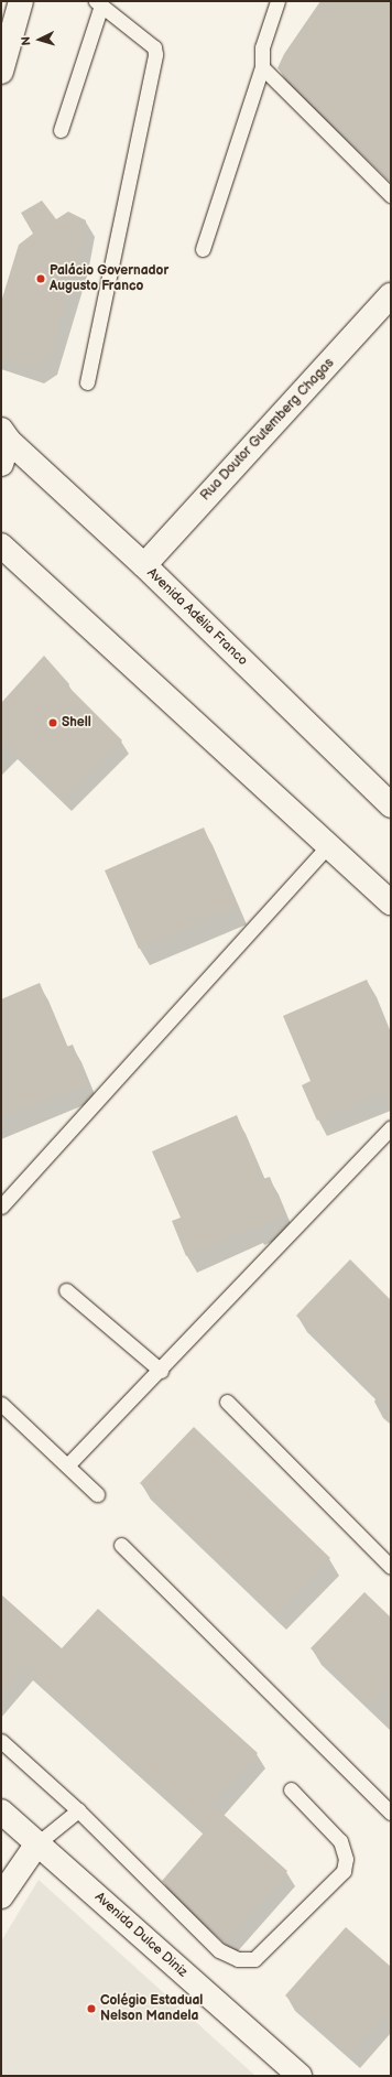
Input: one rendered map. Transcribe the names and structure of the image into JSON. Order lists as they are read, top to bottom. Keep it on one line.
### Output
{"streets":{"main road":["Rua Doutor Gutemberg Chagas","Avenida Adélia Franco","Avenida Dulce Diniz"]},"crossings":[["Rua Doutor Gutemberg Chagas","Avenida Adélia Franco"]],"places":["Palácio Governador Augusto Franco","Shell","Colégio Estadual Nelson Mandela"],"north":"left"}
